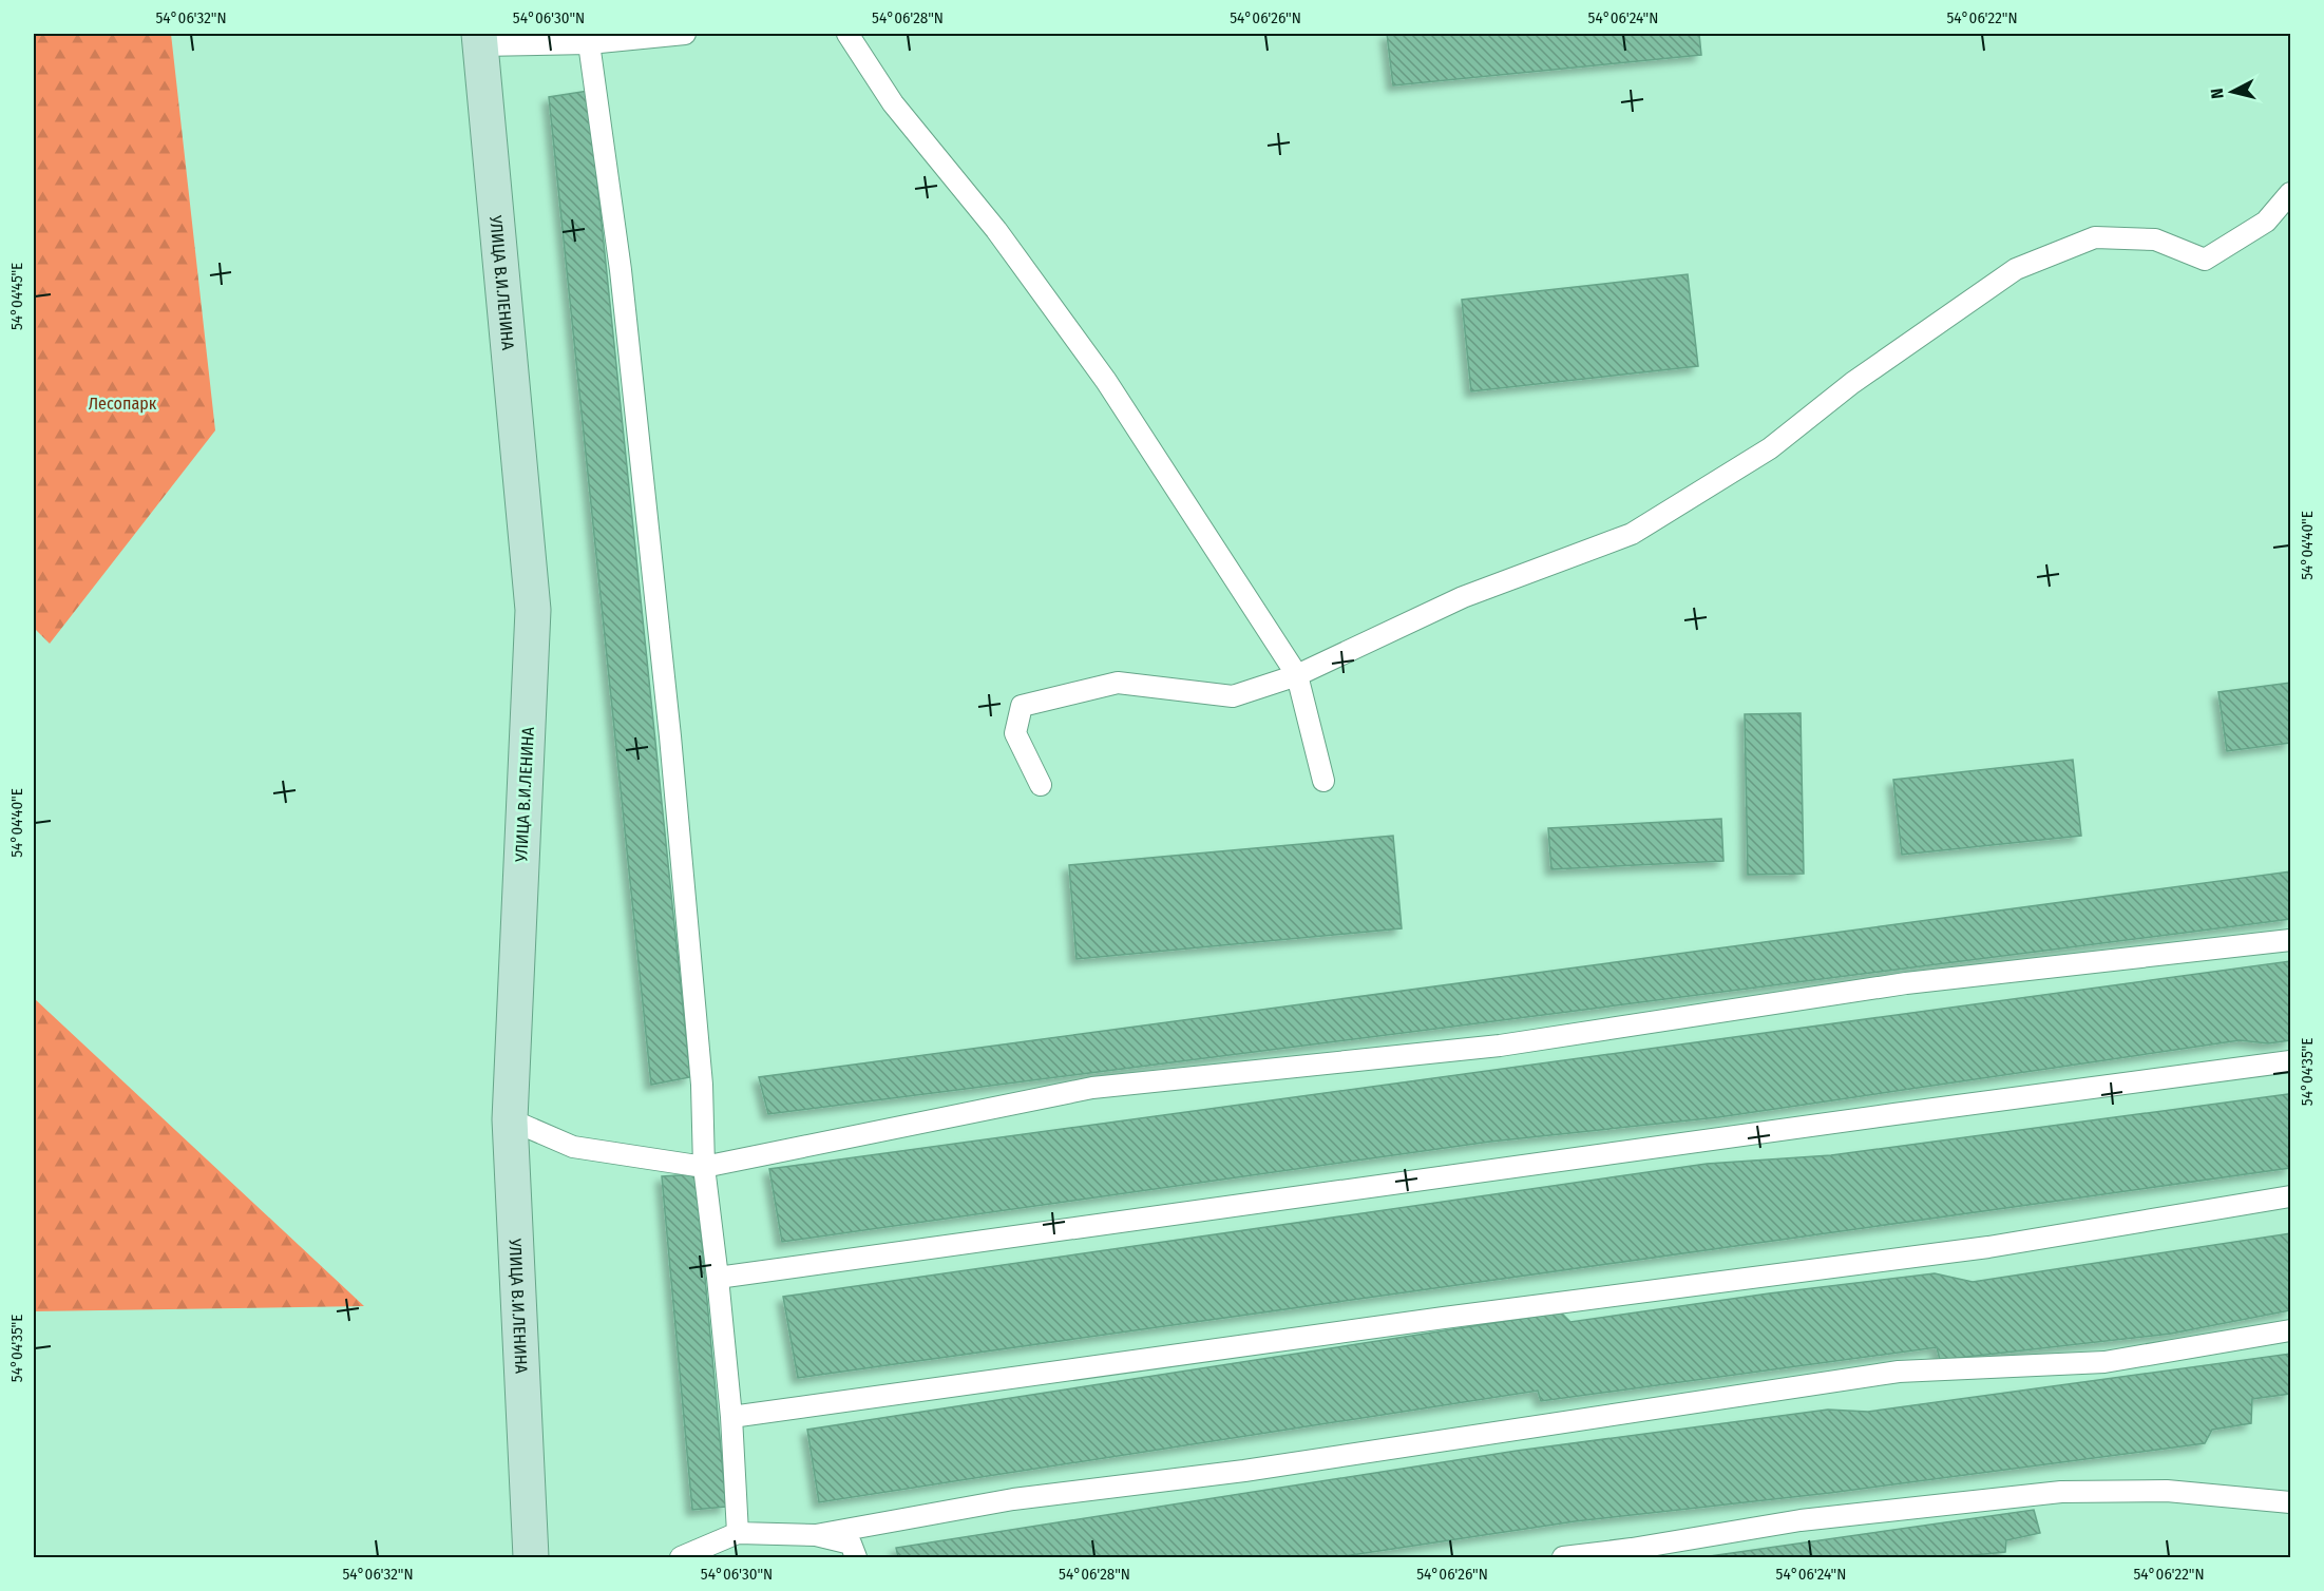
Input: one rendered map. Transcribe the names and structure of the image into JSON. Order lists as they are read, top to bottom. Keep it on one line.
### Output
{"streets":{"main road":["УЛИЦА В.И.ЛЕНИНА"]},"parks":["Лесопарк"],"north":"left","coordinates":["54°06'32\"N","54°06'30\"N","54°06'28\"N","54°06'26\"N","54°06'24\"N","54°06'22\"N","54°04'45\"E","54°04'40\"E","54°04'35\"E"]}
